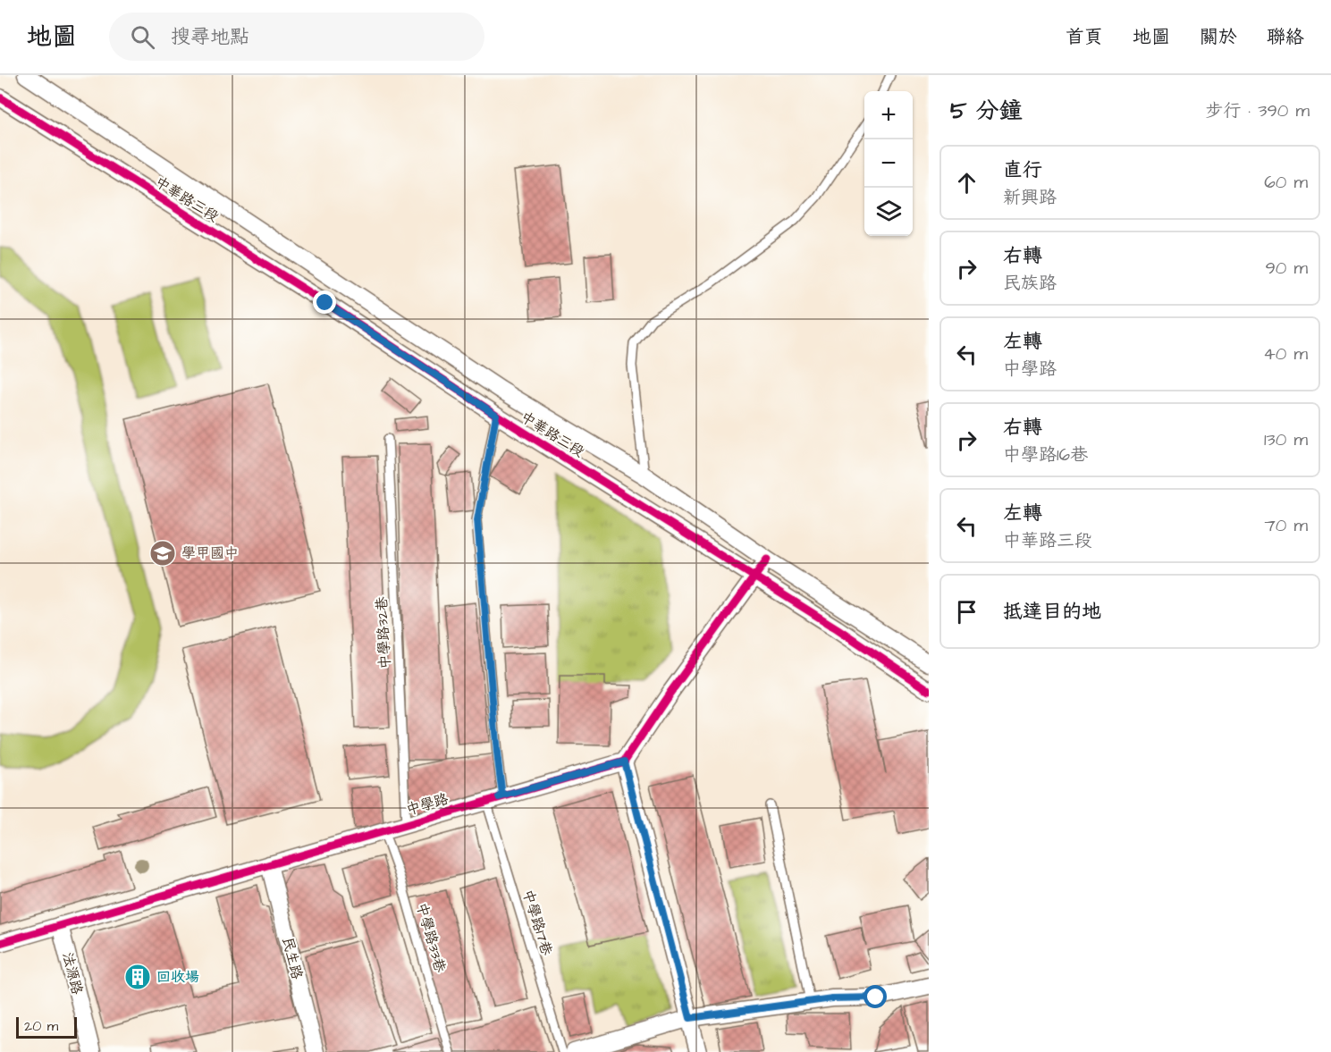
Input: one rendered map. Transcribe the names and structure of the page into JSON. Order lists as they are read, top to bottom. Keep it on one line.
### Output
{"streets":{"street":["中華路三段","中學路","民生路","法源路"],"lane":["中學路32巷","中學路17巷","中學路33巷"]},"crossings":[["中華路三段","中學路17巷"],["中學路32巷","中學路"],["中學路","中學路17巷"],["中學路","中學路33巷"],["中學路","民生路"],["中學路","法源路"]],"places":{"school or university":["學甲國中"],"building":["回收場"]},"scale_bar":"20 m","page":{"header":"地圖","search":"搜尋地點","nav":["首頁","地圖","關於","聯絡"],"heading":["5 分鐘","步行 · 390 m"],"map_buttons":["+","−"],"list":[["直行","新興路","60 m"],["右轉","民族路","90 m"],["左轉","中學路","40 m"],["右轉","中學路16巷","130 m"],["左轉","中華路三段","70 m"],"抵達目的地"],"scale":"20 m"}}
